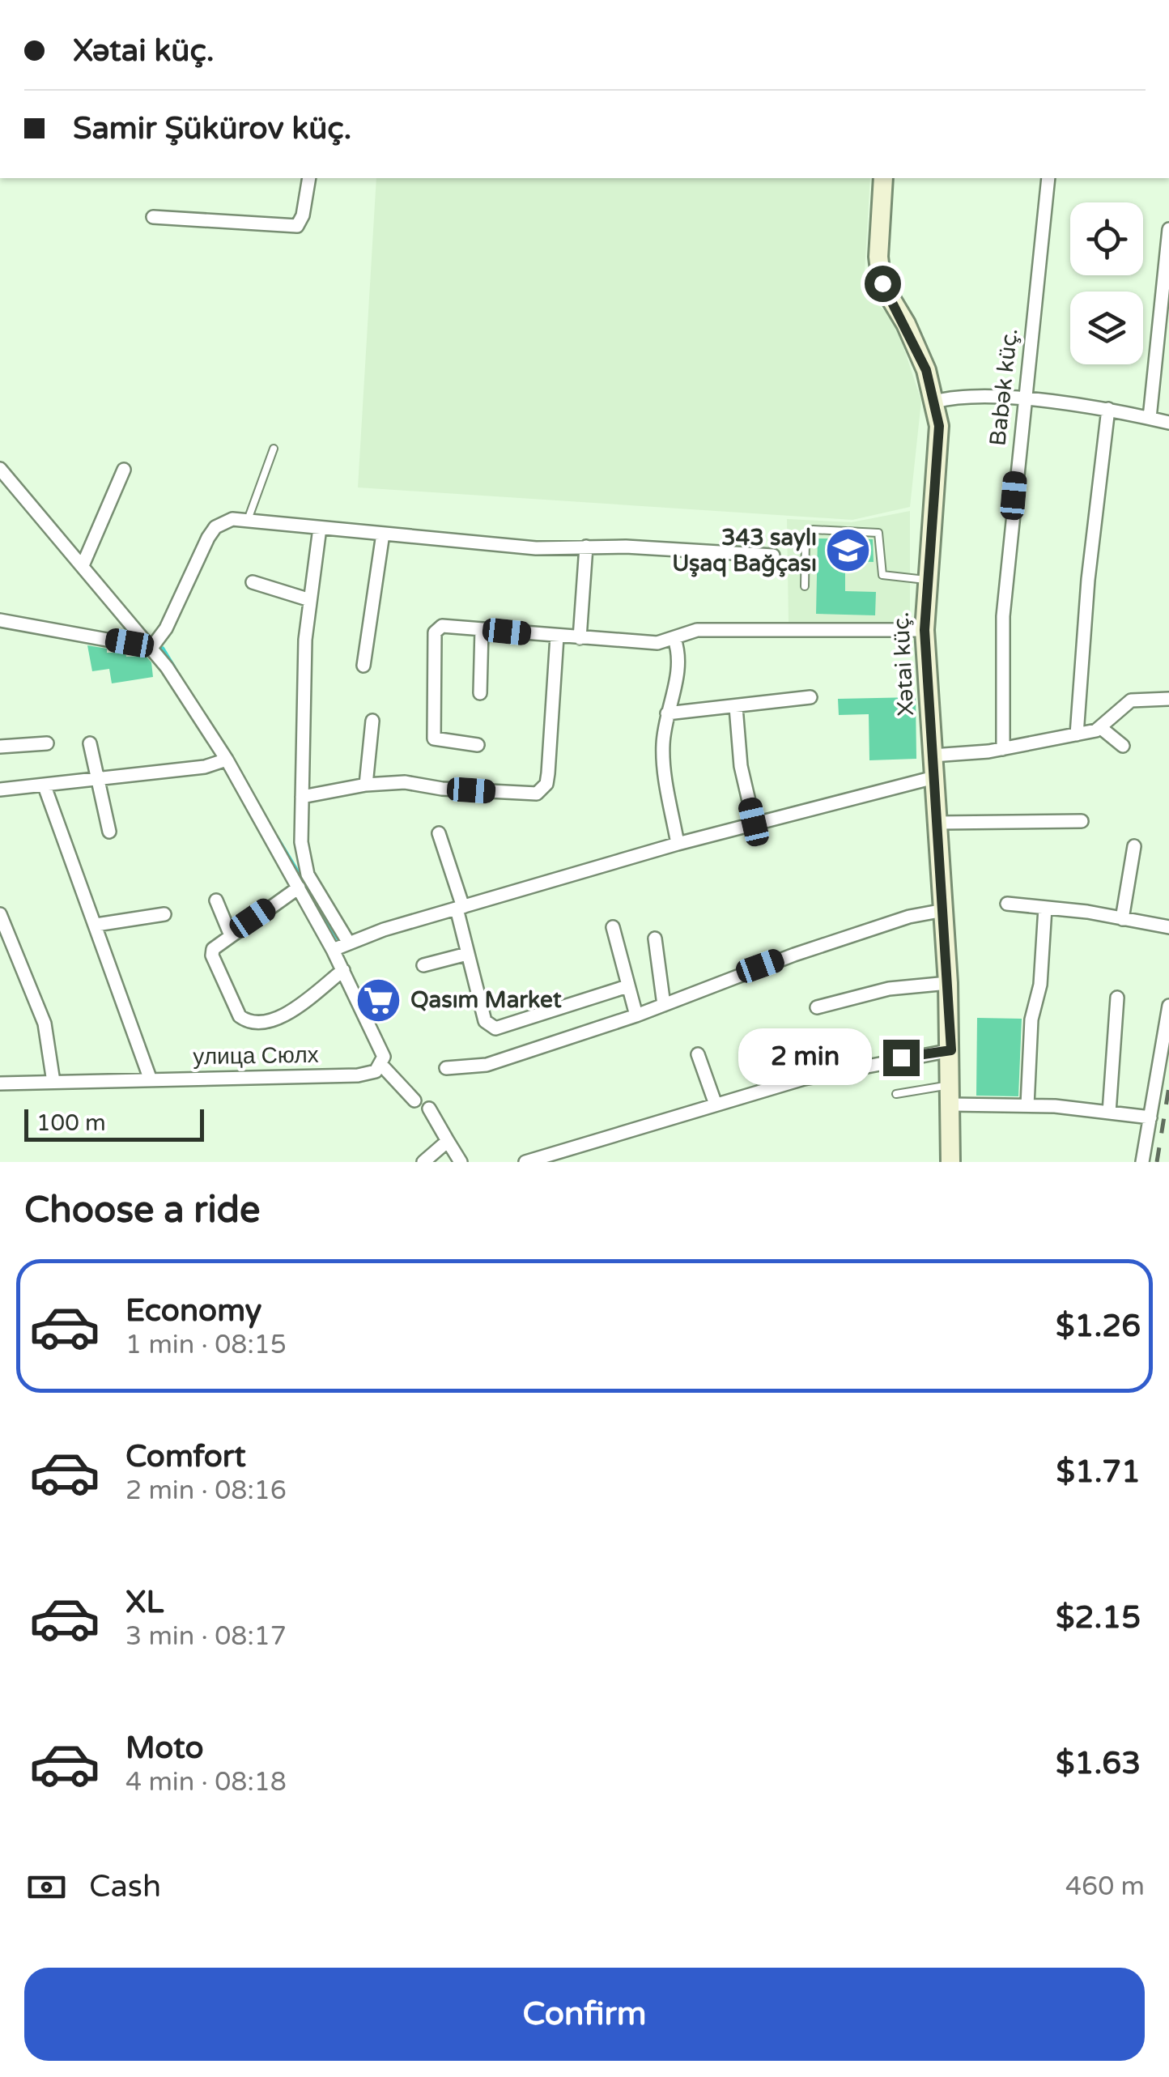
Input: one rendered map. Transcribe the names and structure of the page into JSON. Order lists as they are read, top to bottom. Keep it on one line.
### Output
{"streets":{"street":["Babək küç.","Xətai küç.","улица Сюлх"]},"places":{"school or university":["343 saylı Uşaq Bağçası"],"supermarket":["Qasım Market"]},"scale_bar":"100 m","page":{"banner":["Xətai küç.","Samir Şükürov küç."],"bubble":"2 min","scale":"100 m","heading":"Choose a ride","list":[{"name":"Economy","note":"1 min · 08:15","value":"$1.26"},{"name":"Comfort","note":"2 min · 08:16","value":"$1.71"},{"name":"XL","note":"3 min · 08:17","value":"$2.15"},{"name":"Moto","note":"4 min · 08:18","value":"$1.63"}],"pay":["Cash","460 m"],"buttons":"Confirm"}}
